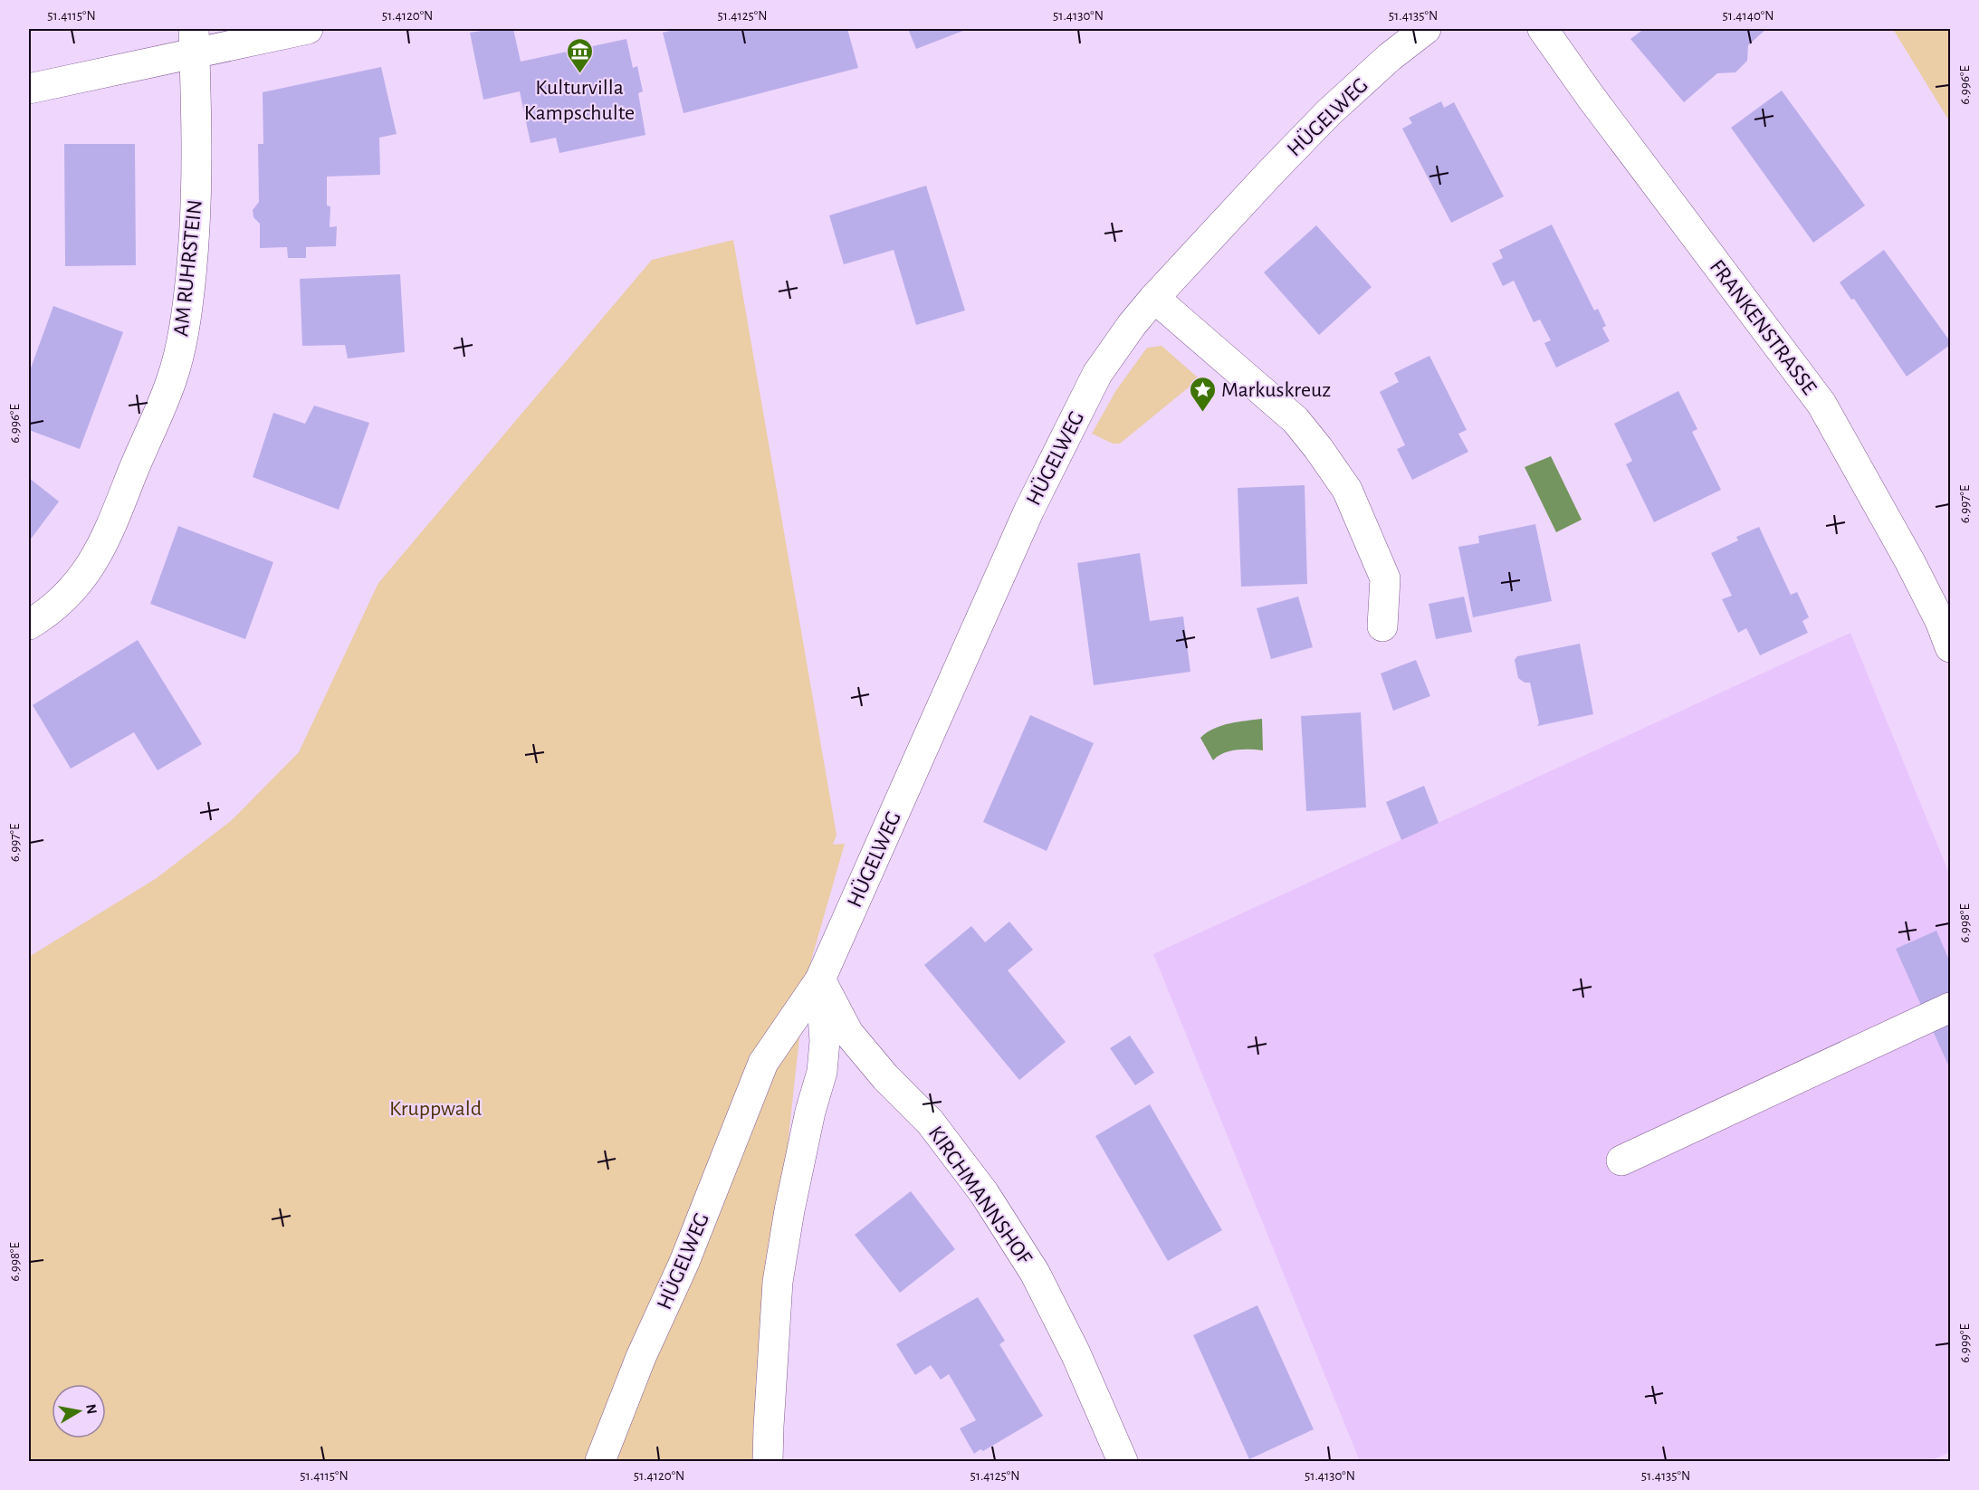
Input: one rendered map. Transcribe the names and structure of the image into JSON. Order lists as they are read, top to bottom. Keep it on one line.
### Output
{"streets":{"street":["HÜGELWEG","AM RUHRSTEIN","FRANKENSTRASSE","KIRCHMANNSHOF"]},"crossings":[["HÜGELWEG","KIRCHMANNSHOF"]],"parks":["Kruppwald"],"places":{"museum":["Kulturvilla Kampschulte"],"place":["Markuskreuz"]},"north":"right","coordinates":["51.4115°N","51.4120°N","51.4125°N","51.4130°N","51.4135°N","51.4140°N","6.996°E","6.997°E","6.998°E","6.999°E"]}
